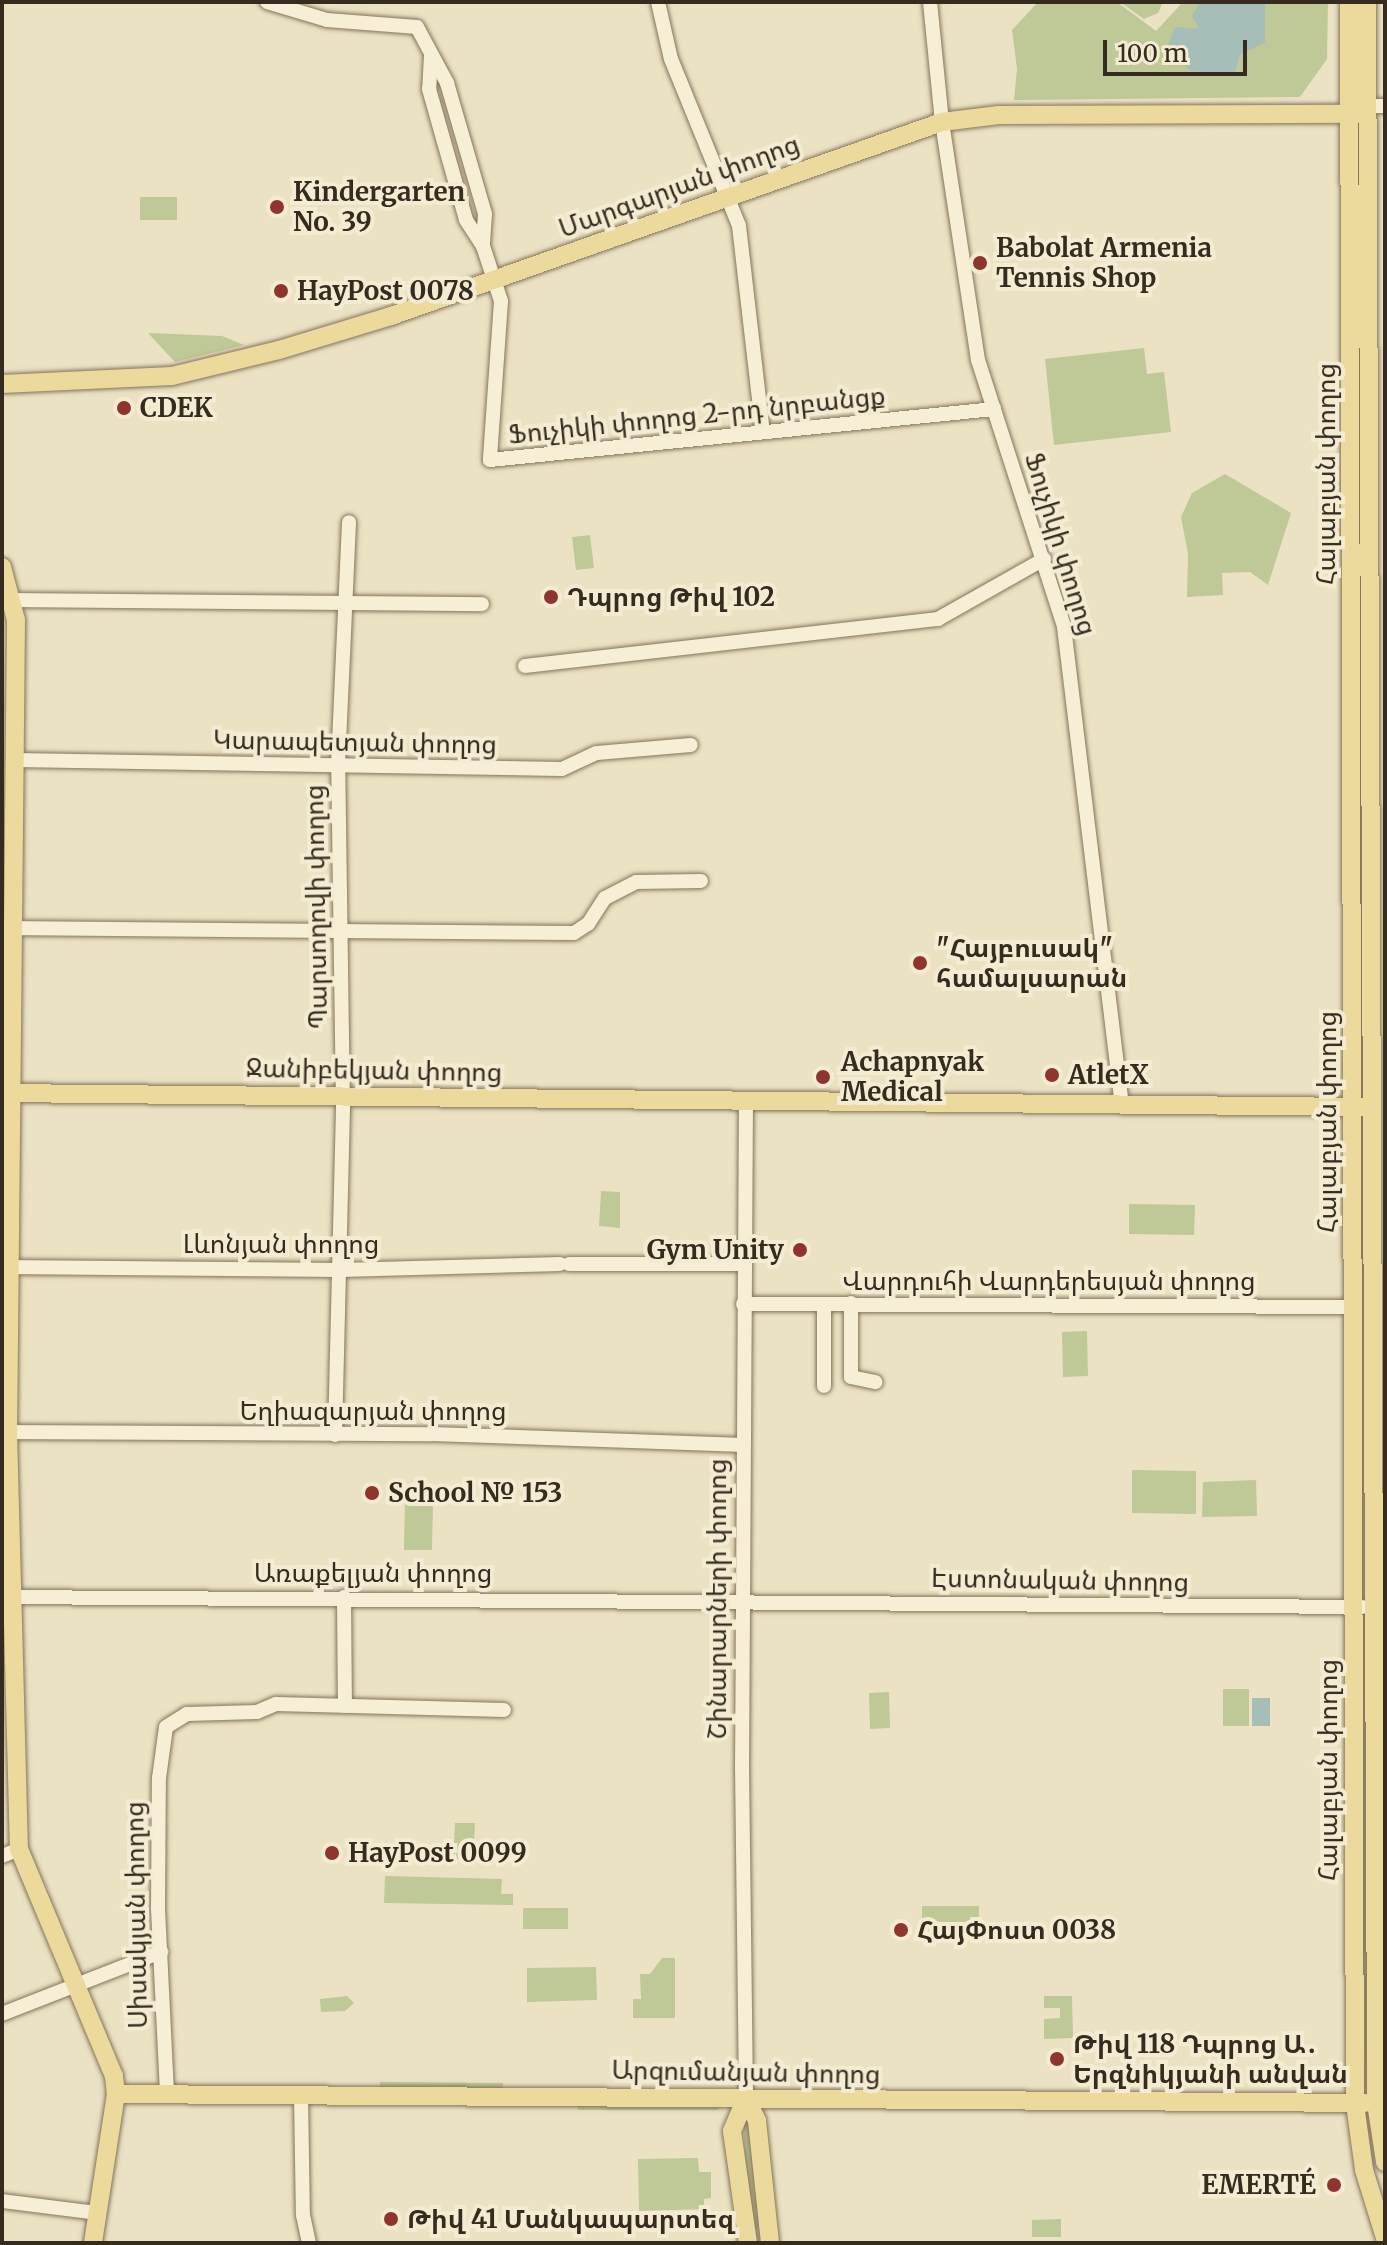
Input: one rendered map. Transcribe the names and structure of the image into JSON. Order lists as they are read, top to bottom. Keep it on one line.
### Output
{"streets":{"main road":["Մարգարյան փողոց","Հալաբյան փողոց","Ջանիբեկյան փողոց","Շինարարների փողոց","Արզումանյան փողոց"],"street":["Ֆուչիկի փողոց 2-րդ նրբանցք","Ֆուչիկի փողոց","Կարապետյան փողոց","Պարսողովի փողոց","Լևոնյան փողոց","Վարդուհի Վարդերեսյան փողոց","Եղիազարյան փողոց","Առաքելյան փողոց","Էստոնական փողոց","Սիսակյան փողոց"]},"crossings":[["Մարգարյան փողոց","Ֆուչիկի փողոց 2-րդ նրբանցք"],["Մարգարյան փողոց","Հալաբյան փողոց"],["Մարգարյան փողոց","Ֆուչիկի փողոց"],["Ֆուչիկի փողոց 2-րդ նրբանցք","Ֆուչիկի փողոց"],["Հալաբյան փողոց","Ջանիբեկյան փողոց"],["Հալաբյան փողոց","Վարդուհի Վարդերեսյան փողոց"],["Հալաբյան փողոց","Էստոնական փողոց"],["Հալաբյան փողոց","Արզումանյան փողոց"],["Ֆուչիկի փողոց","Ջանիբեկյան փողոց"],["Կարապետյան փողոց","Պարսողովի փողոց"],["Պարսողովի փողոց","Ջանիբեկյան փողոց"],["Պարսողովի փողոց","Լևոնյան փողոց"],["Պարսողովի փողոց","Եղիազարյան փողոց"],["Ջանիբեկյան փողոց","Շինարարների փողոց"],["Լևոնյան փողոց","Շինարարների փողոց"],["Վարդուհի Վարդերեսյան փողոց","Շինարարների փողոց"],["Եղիազարյան փողոց","Շինարարների փողոց"],["Առաքելյան փողոց","Էստոնական փողոց"],["Առաքելյան փողոց","Շինարարների փողոց"],["Էստոնական փողոց","Շինարարների փողոց"],["Շինարարների փողոց","Արզումանյան փողոց"],["Սիսակյան փողոց","Արզումանյան փողոց"]],"places":["Kindergarten No. 39","Babolat Armenia Tennis Shop","HayPost 0078","CDEK","Դպրոց Թիվ 102","\"Հայբուսակ\" համալսարան","AtletX","Achapnyak Medical","Gym Unity","School № 153","HayPost 0099","ՀայՓոստ 0038","Թիվ 118 Դպրոց Ա․ Երզնիկյանի անվան","EMERTÉ","Թիվ 41 Մանկապարտեզ"],"scale_bar":"100 m"}
